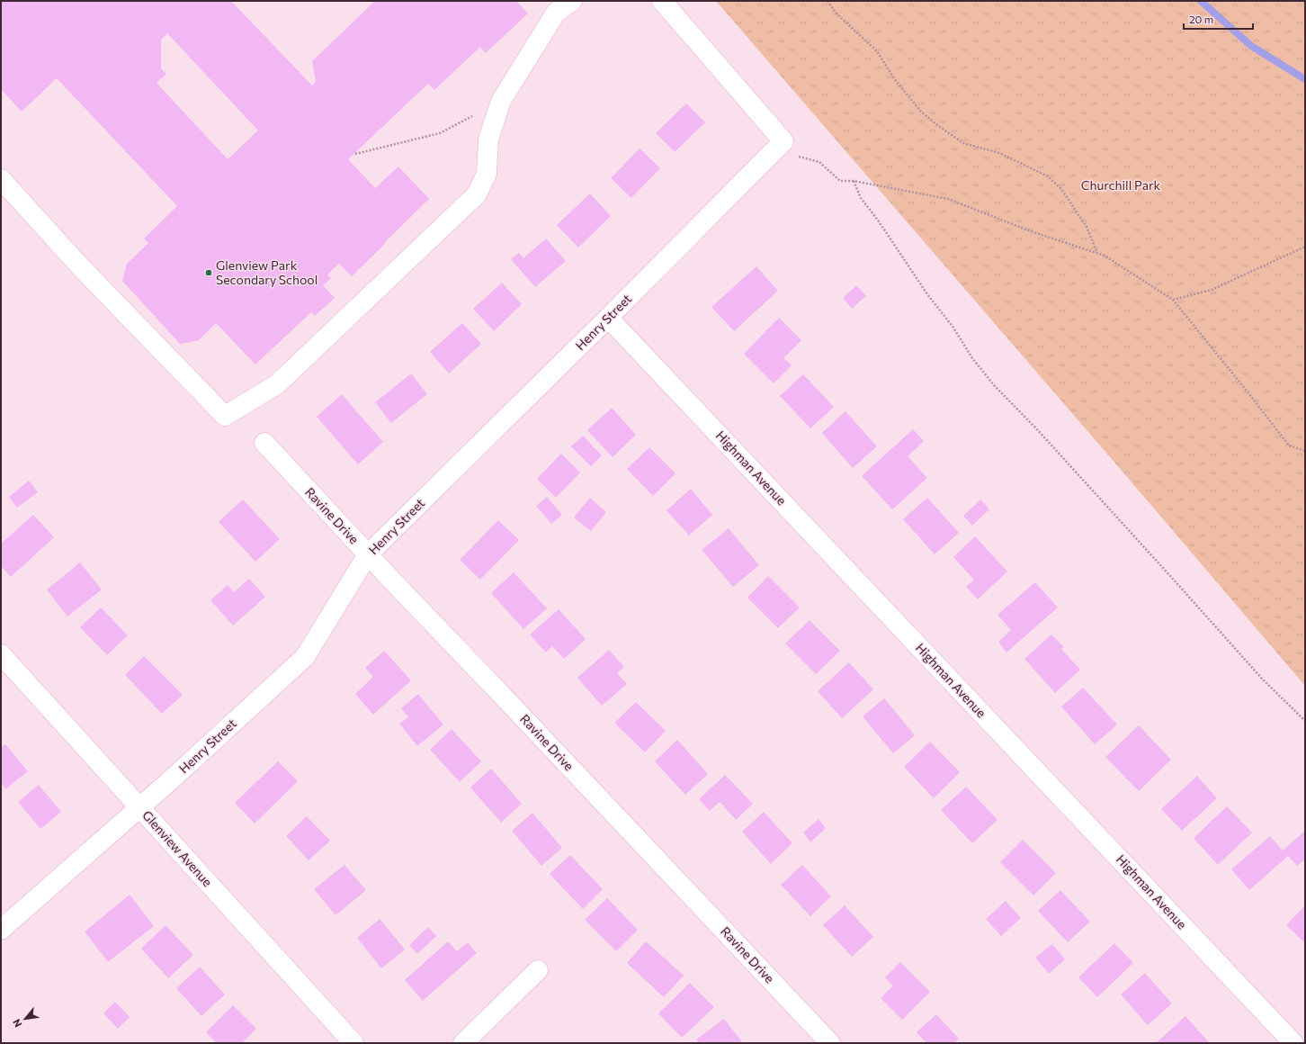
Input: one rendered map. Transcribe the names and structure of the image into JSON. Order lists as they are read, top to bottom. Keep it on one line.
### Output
{"streets":{"street":["Henry Street","Highman Avenue","Ravine Drive","Glenview Avenue"]},"crossings":[["Henry Street","Highman Avenue"],["Henry Street","Ravine Drive"],["Henry Street","Glenview Avenue"]],"parks":["Churchill Park"],"places":["Glenview Park Secondary School"],"scale_bar":"20 m","north":"bottom left"}
